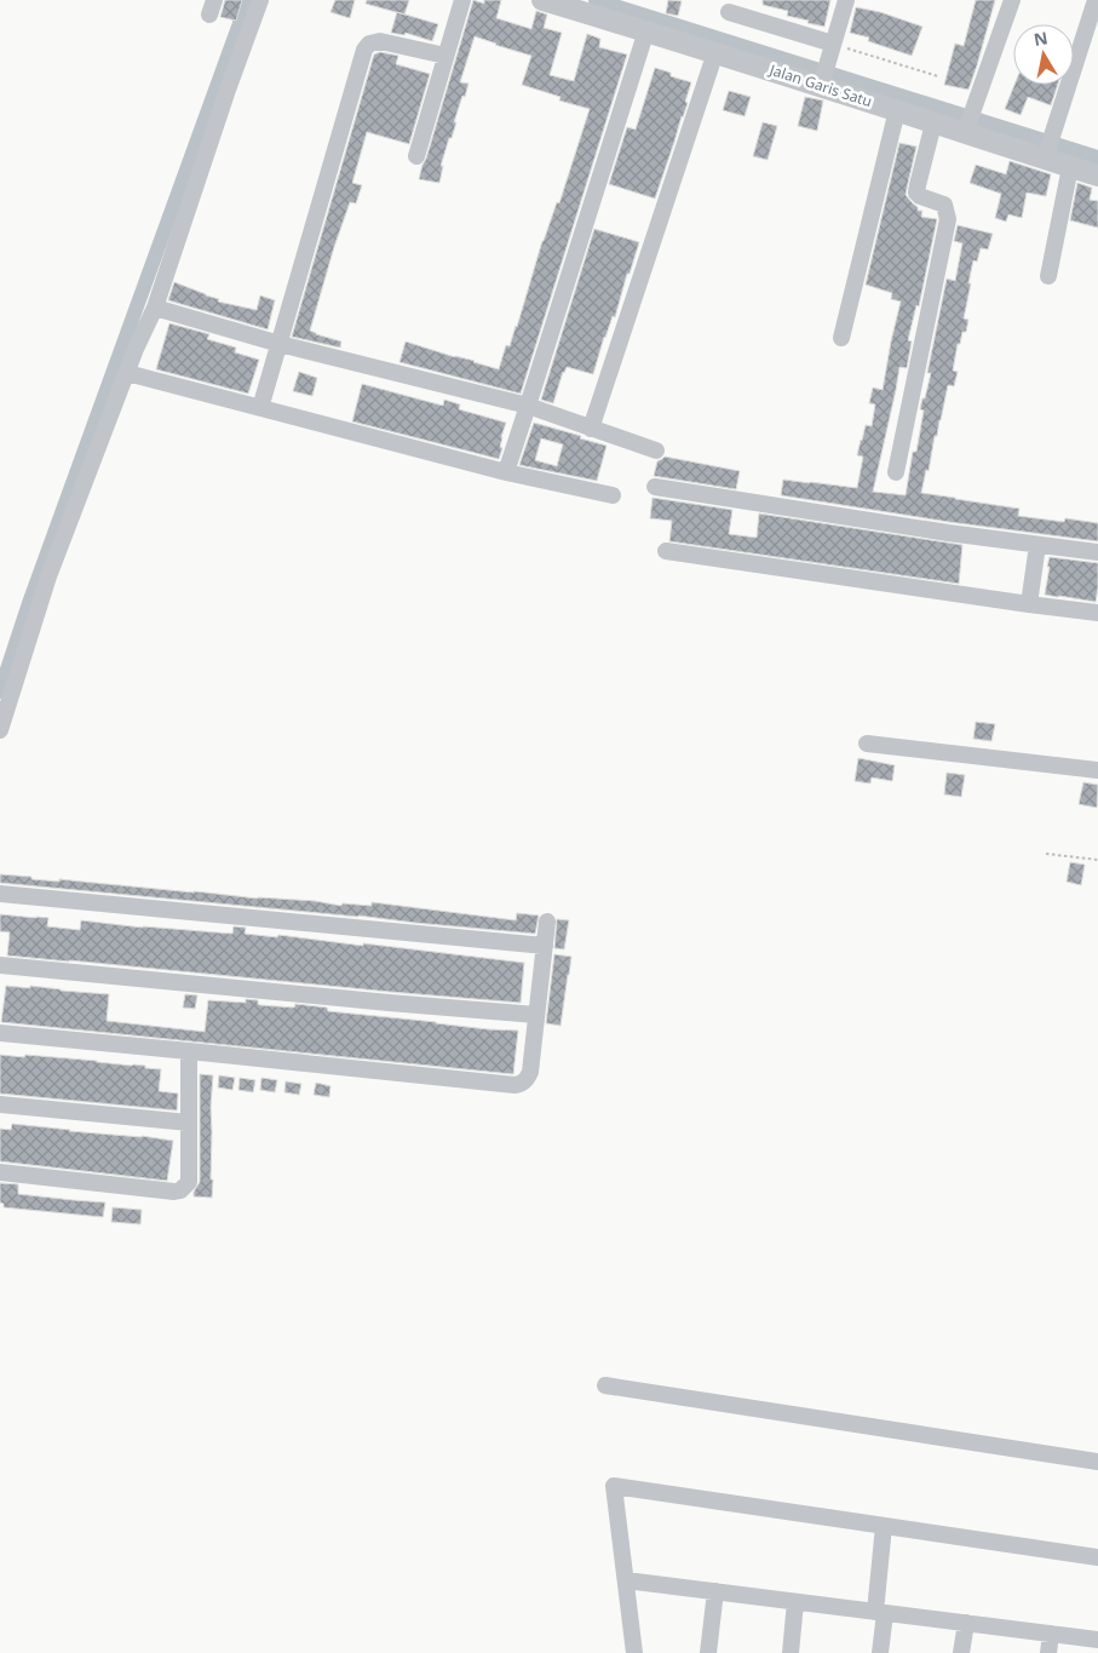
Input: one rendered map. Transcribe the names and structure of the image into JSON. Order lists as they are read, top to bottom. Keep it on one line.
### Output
{"streets":{"street":["Jalan Garis Satu"]},"north":"top"}
